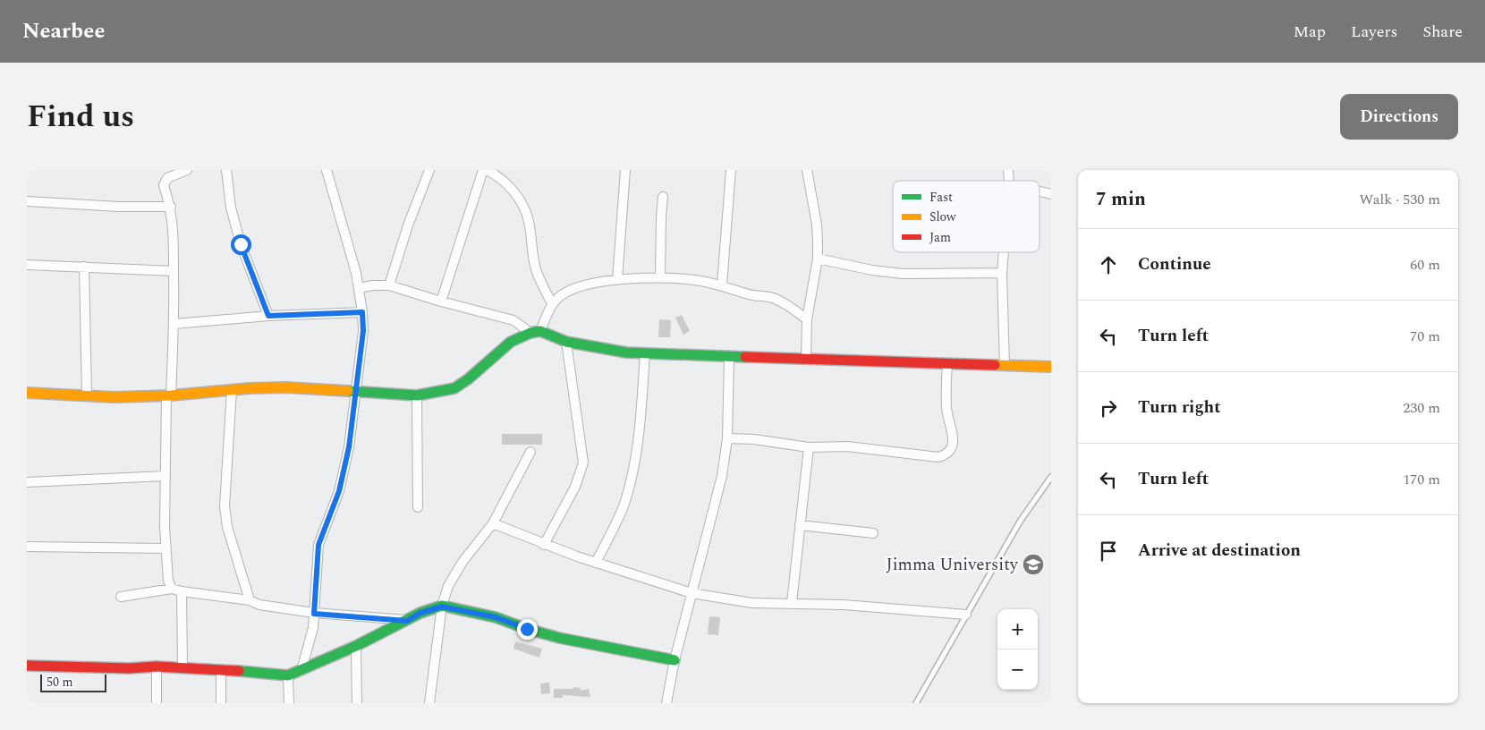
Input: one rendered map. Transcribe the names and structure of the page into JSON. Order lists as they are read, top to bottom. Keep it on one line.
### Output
{"places":{"school or university":["Jimma University"]},"legend":["Fast","Slow","Jam"],"scale_bar":"50 m","page":{"header":"Nearbee","nav":["Map","Layers","Share"],"title":"Find us","buttons":"Directions","heading":["7 min","Walk · 530 m"],"list":[["Continue","60 m"],["Turn left","70 m"],["Turn right","230 m"],["Turn left","170 m"],"Arrive at destination"],"map_buttons":["+","−"],"scale":"50 m"}}
